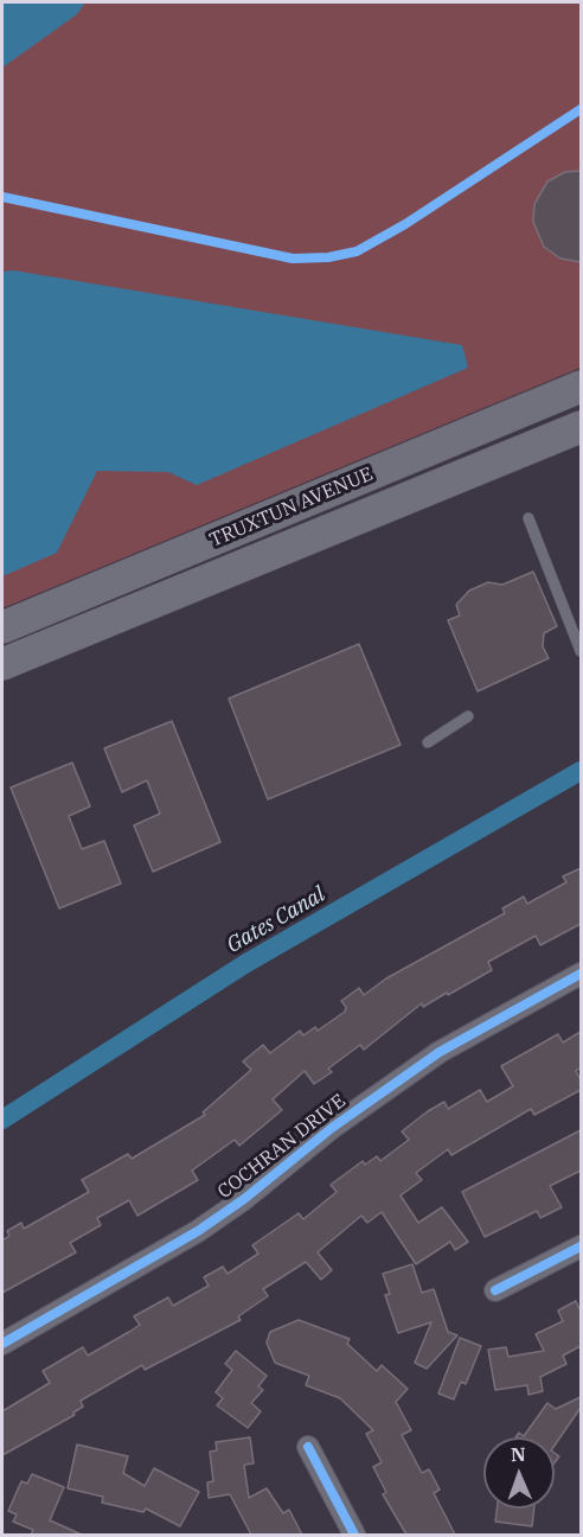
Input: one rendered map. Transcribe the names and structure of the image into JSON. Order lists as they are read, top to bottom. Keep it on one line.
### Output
{"streets":{"main road":["TRUXTUN AVENUE"],"street":["COCHRAN DRIVE"]},"water":["Gates Canal"],"north":"top"}
